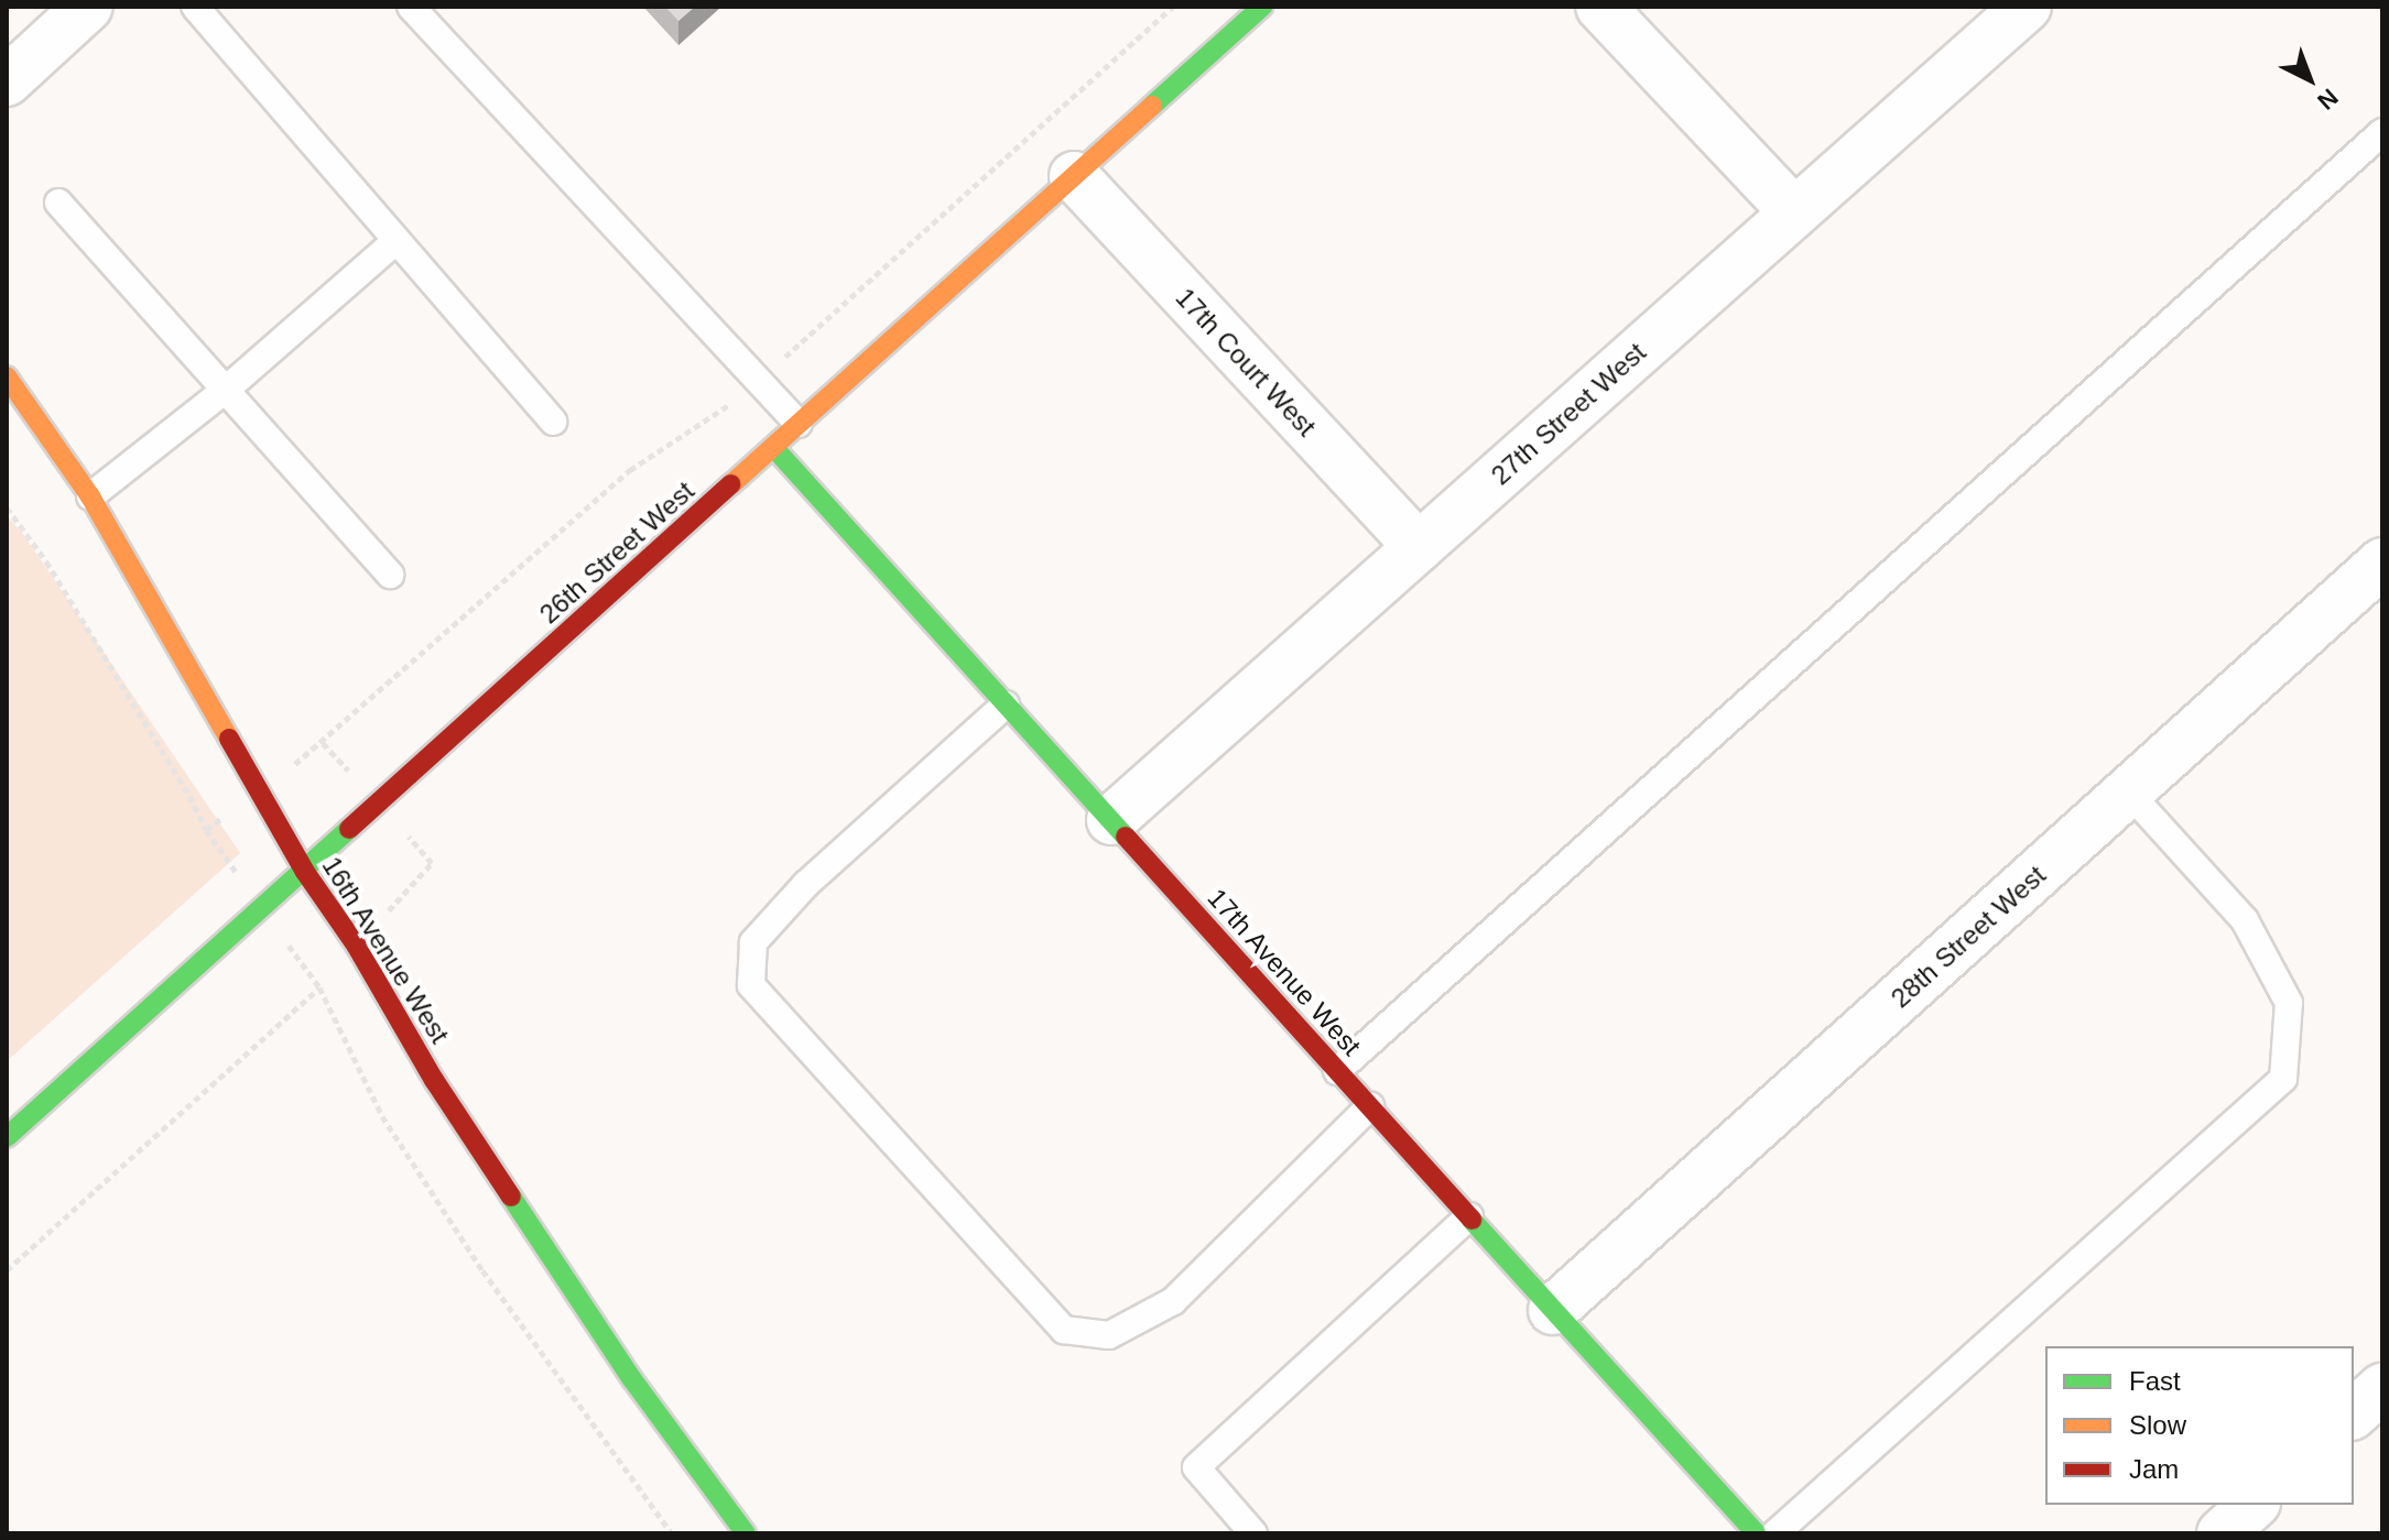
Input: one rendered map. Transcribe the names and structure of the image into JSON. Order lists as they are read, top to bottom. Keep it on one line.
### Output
{"streets":{"street":["17th Court West","27th Street West","26th Street West","28th Street West","16th Avenue West","17th Avenue West"]},"crossings":[["17th Court West","27th Street West"],["17th Court West","26th Street West"],["27th Street West","17th Avenue West"],["26th Street West","16th Avenue West"],["26th Street West","17th Avenue West"],["28th Street West","17th Avenue West"]],"legend":["Fast","Slow","Jam"],"north":"bottom right"}
